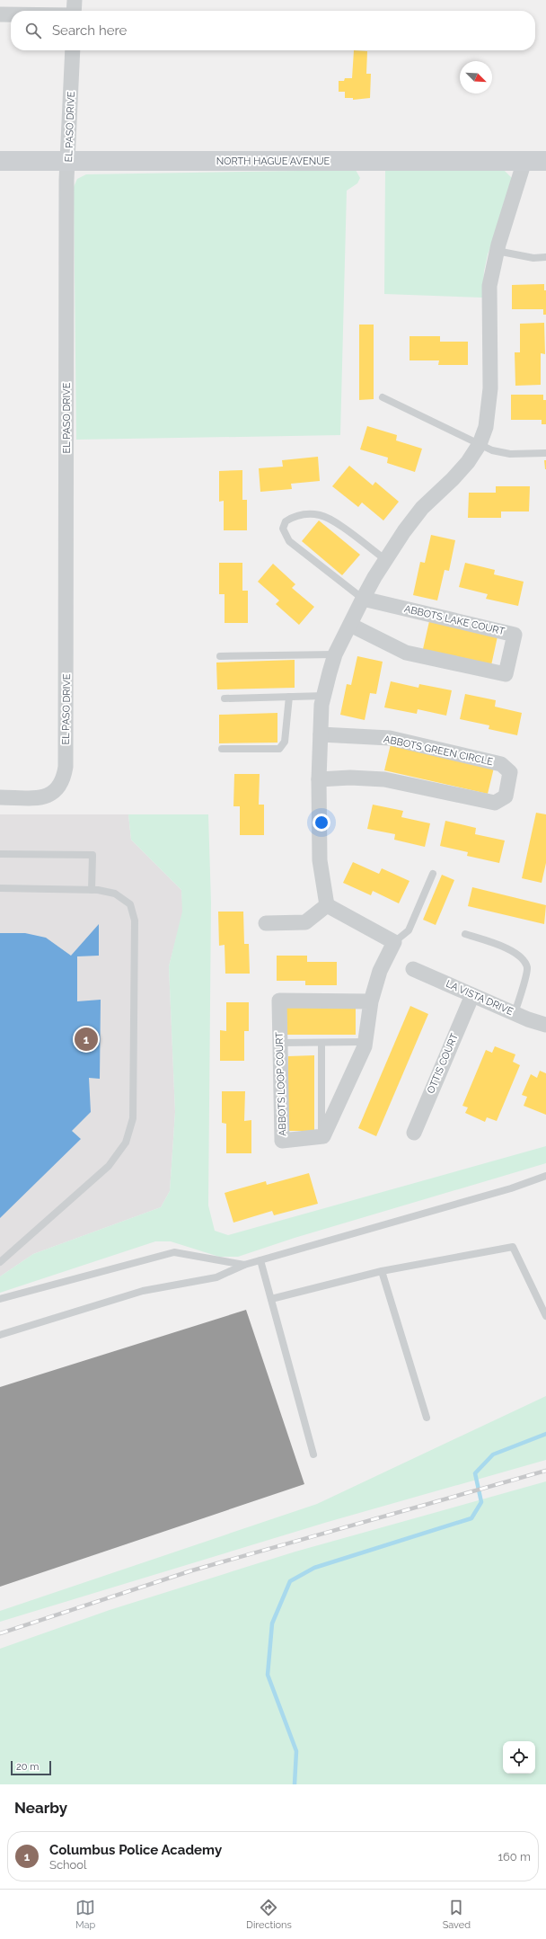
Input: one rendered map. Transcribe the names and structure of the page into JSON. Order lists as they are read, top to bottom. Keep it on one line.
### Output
{"streets":{"main road":["NORTH HAGUE AVENUE"],"street":["EL PASO DRIVE","ABBOTS LAKE COURT","ABBOTS GREEN CIRCLE","LA VISTA DRIVE","OTTIS COURT","ABBOTS LOOP COURT"]},"crossings":[["EL PASO DRIVE","NORTH HAGUE AVENUE"],["LA VISTA DRIVE","OTTIS COURT"]],"scale_bar":"20 m","north":"bottom right","page":{"search":"Search here","pins":"1","scale":"20 m","heading":"Nearby","list":[{"mark":"1","name":"Columbus Police Academy","note":"School","value":"160 m"}],"nav":["Map","Directions","Saved"]}}
